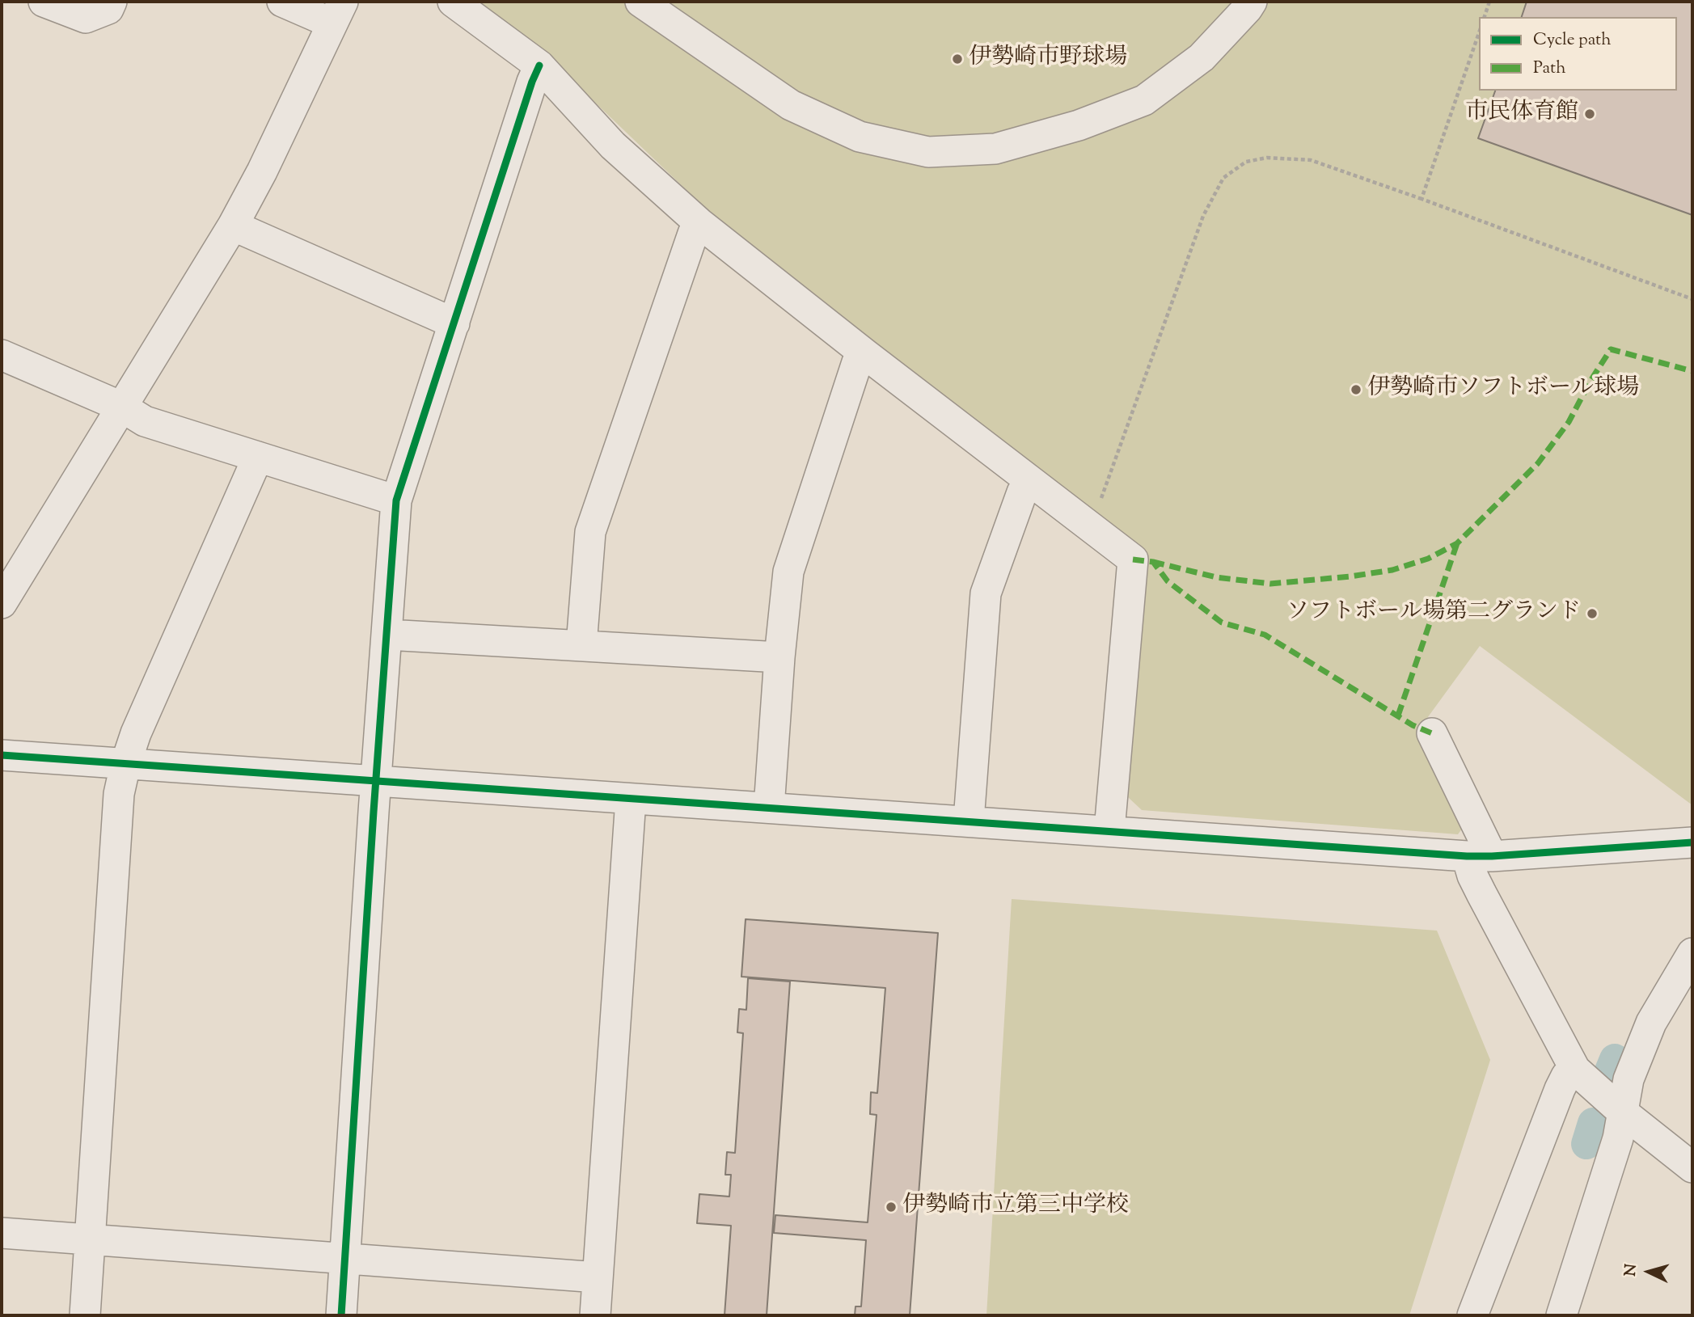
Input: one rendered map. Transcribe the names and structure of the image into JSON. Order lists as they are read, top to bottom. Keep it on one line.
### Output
{"places":["伊勢崎市野球場","市民体育館","伊勢崎市ソフトボール球場","ソフトボール場第二グランド","伊勢崎市立第三中学校"],"legend":["Cycle path","Path"],"north":"left"}
